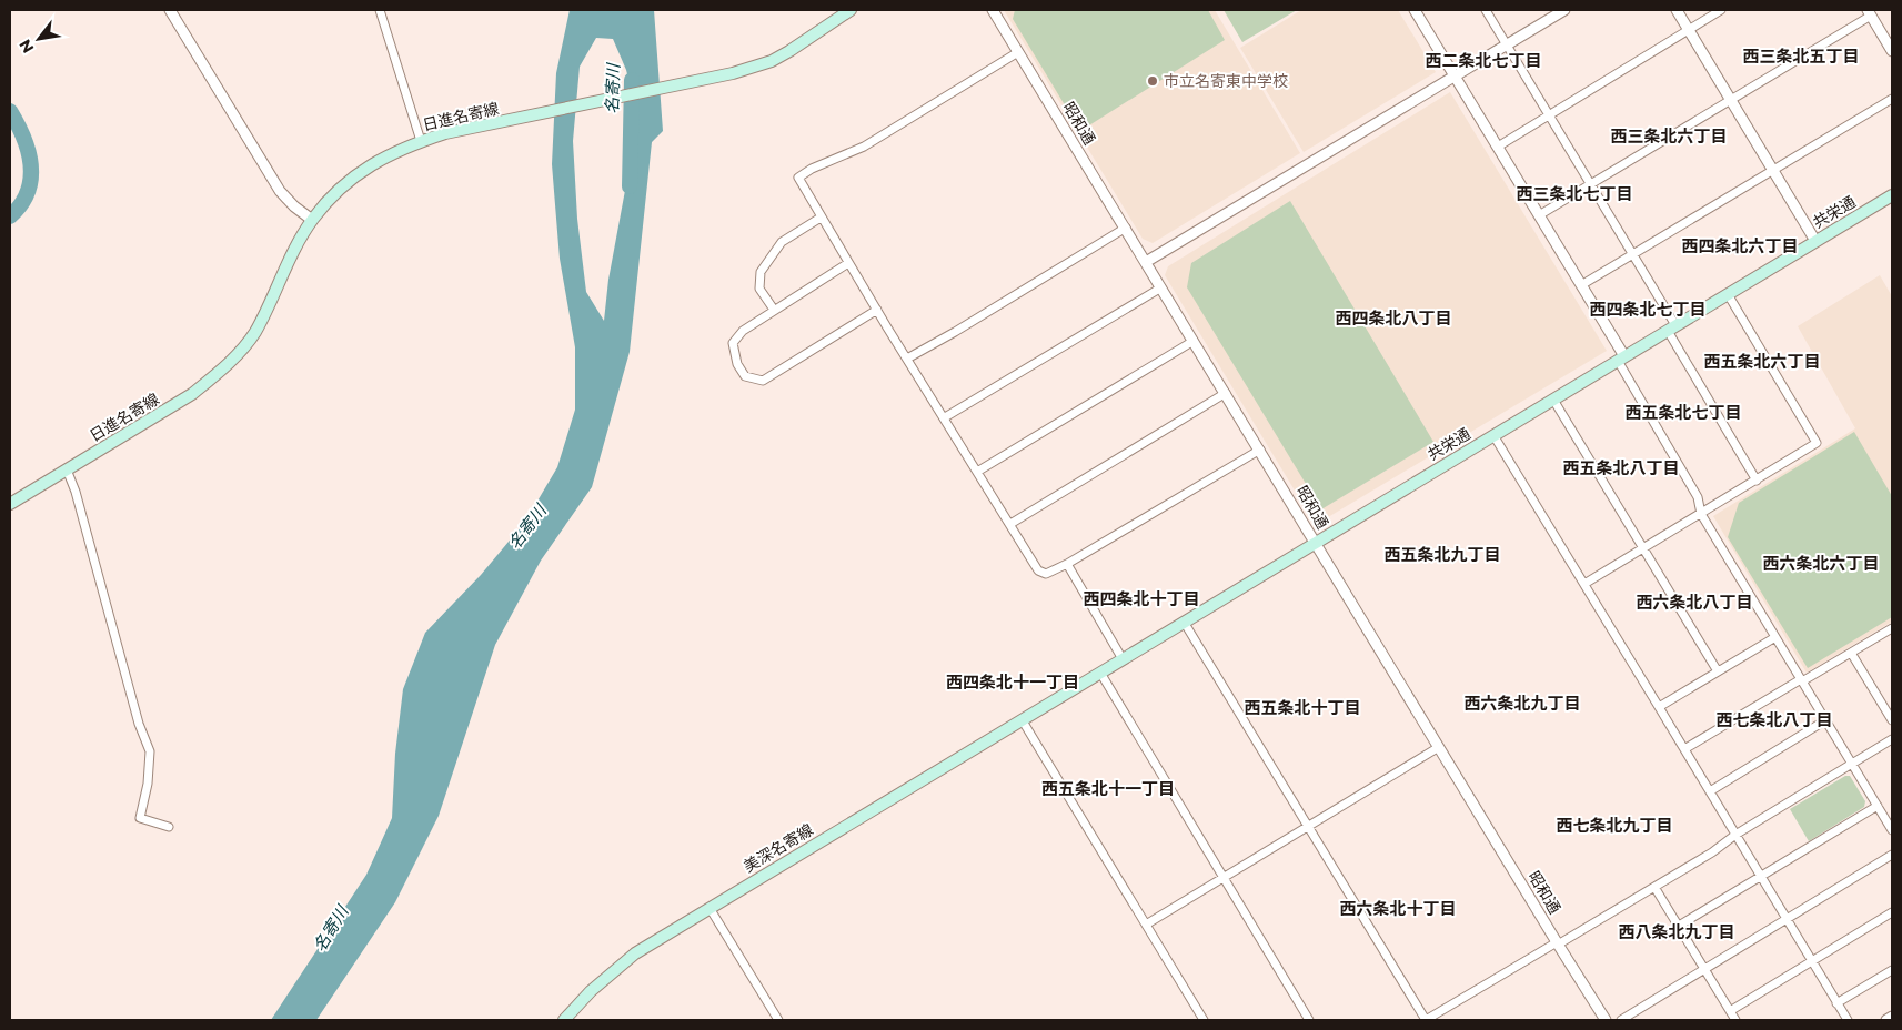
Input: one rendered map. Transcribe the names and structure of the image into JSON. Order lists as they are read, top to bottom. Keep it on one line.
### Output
{"streets":{"main road":["日進名寄線","共栄通","美深名寄線"],"street":["昭和通"]},"crossings":[["昭和通","共栄通"],["共栄通","美深名寄線"]],"districts":["西三条北五丁目","西二条北七丁目","西三条北六丁目","西三条北七丁目","西四条北六丁目","西四条北七丁目","西四条北八丁目","西五条北六丁目","西五条北七丁目","西五条北八丁目","西五条北九丁目","西六条北六丁目","西四条北十丁目","西六条北八丁目","西四条北十一丁目","西六条北九丁目","西五条北十丁目","西七条北八丁目","西五条北十一丁目","西七条北九丁目","西六条北十丁目","西八条北九丁目"],"water":["名寄川"],"places":["市立名寄東中学校"],"north":"bottom left"}
